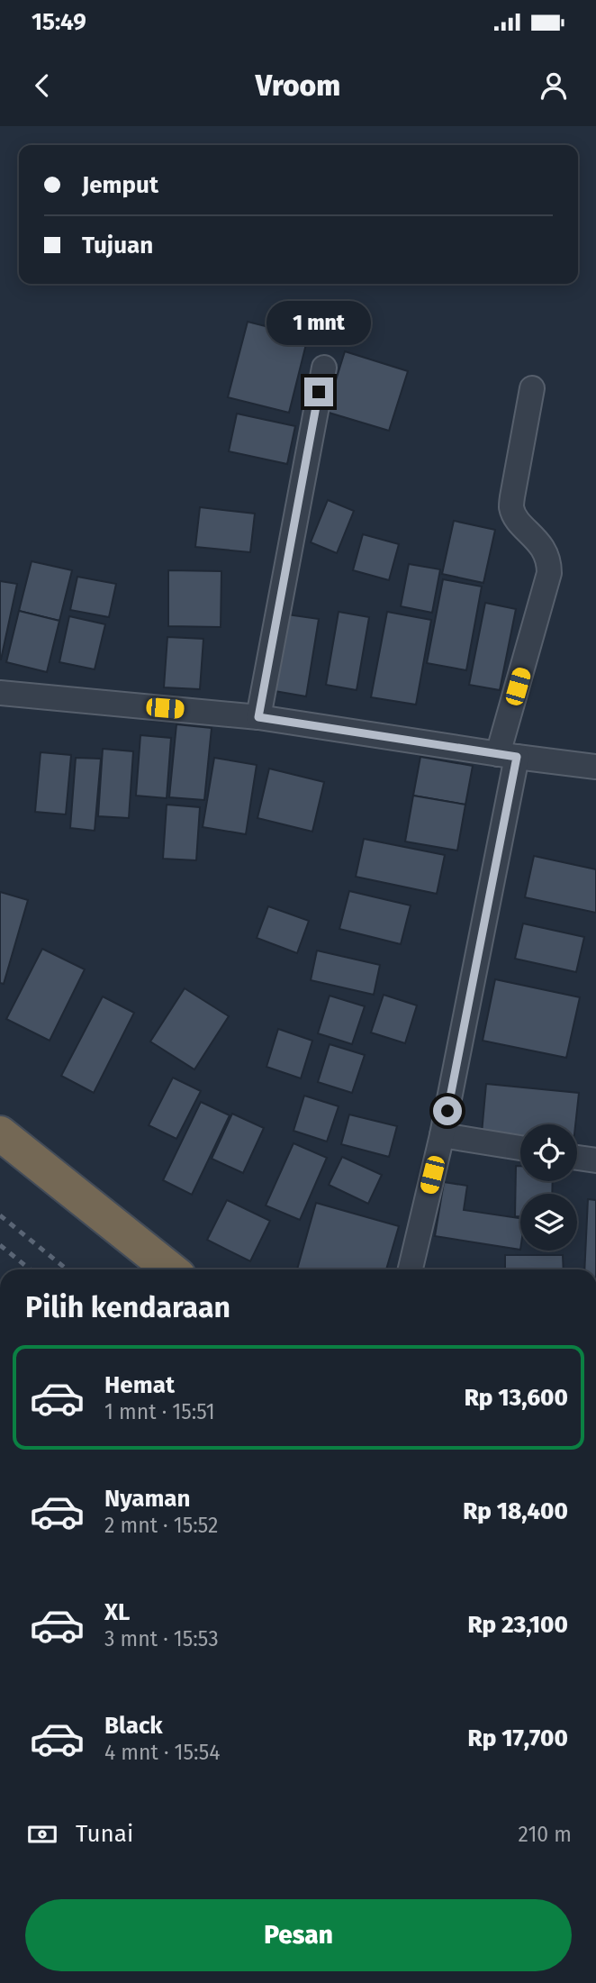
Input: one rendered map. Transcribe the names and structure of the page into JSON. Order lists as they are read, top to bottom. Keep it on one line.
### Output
{"page":{"status":"15:49","header":"Vroom","banner":["Jemput","Tujuan"],"bubble":"1 mnt","heading":"Pilih kendaraan","list":[{"name":"Hemat","note":"1 mnt · 15:51","value":"Rp 13,600"},{"name":"Nyaman","note":"2 mnt · 15:52","value":"Rp 18,400"},{"name":"XL","note":"3 mnt · 15:53","value":"Rp 23,100"},{"name":"Black","note":"4 mnt · 15:54","value":"Rp 17,700"}],"pay":["Tunai","210 m"],"buttons":"Pesan"}}
